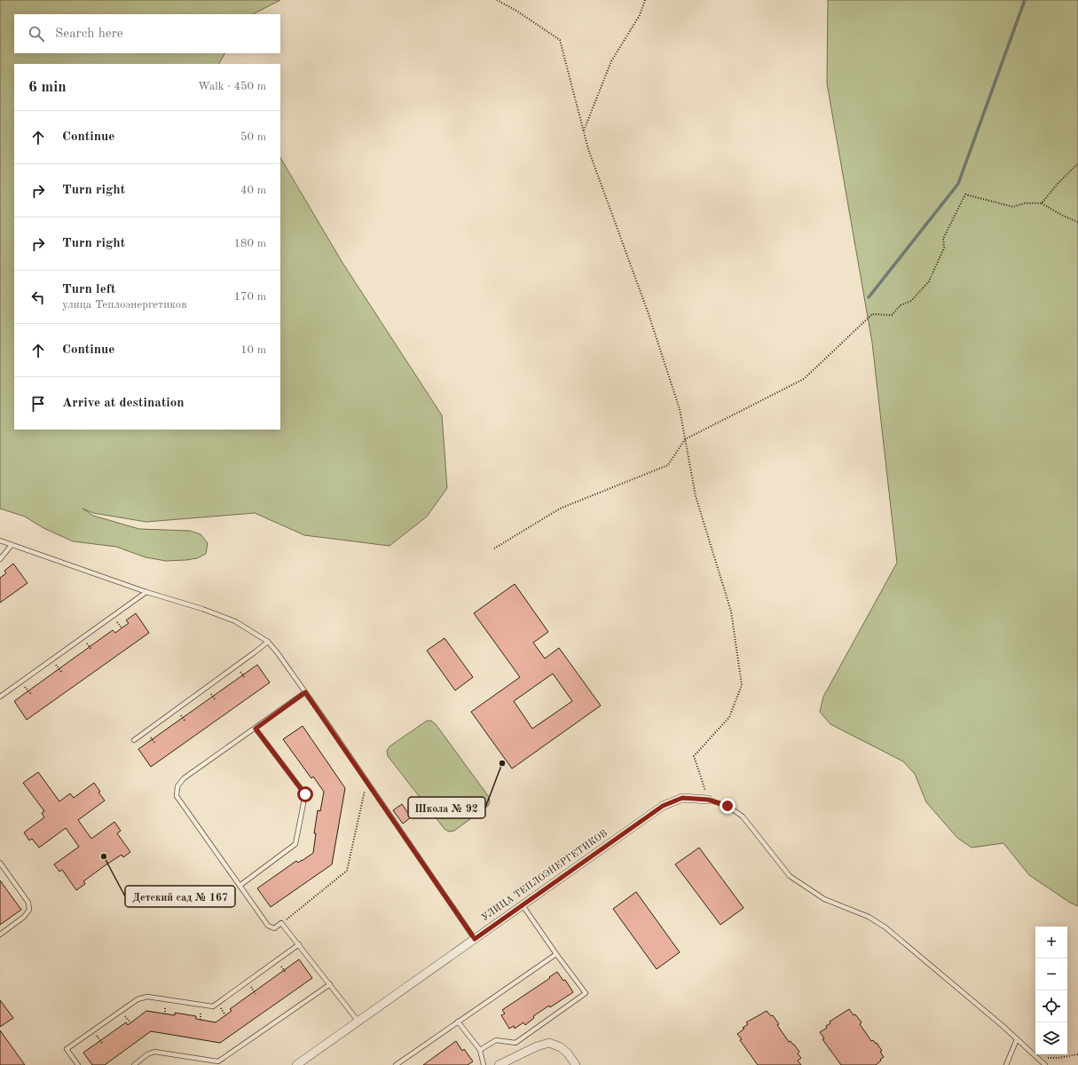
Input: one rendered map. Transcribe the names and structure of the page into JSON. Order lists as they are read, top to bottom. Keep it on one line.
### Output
{"streets":{"street":["УЛИЦА ТЕПЛОЭНЕРГЕТИКОВ"]},"places":["Школа № 92","Детский сад № 167"],"page":{"search":"Search here","heading":["6 min","Walk · 450 m"],"list":[["Continue","50 m"],["Turn right","40 m"],["Turn right","180 m"],["Turn left","улица Теплоэнергетиков","170 m"],["Continue","10 m"],"Arrive at destination"],"map_buttons":["+","−"]}}
